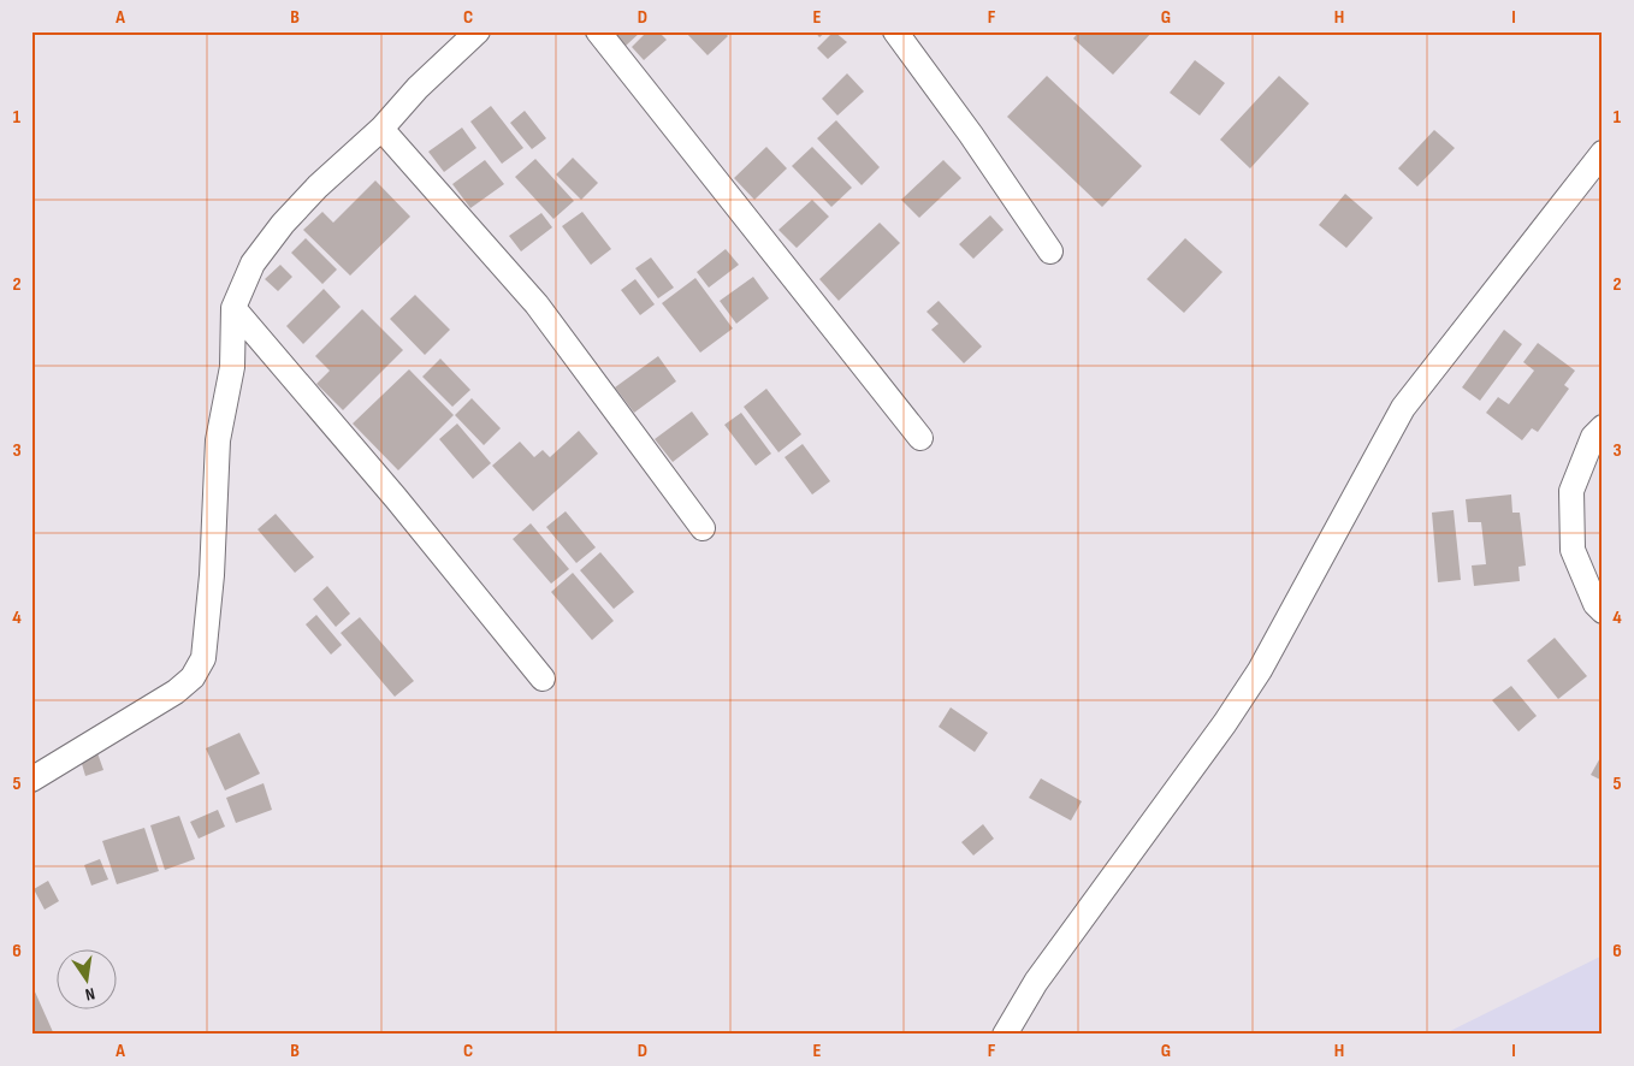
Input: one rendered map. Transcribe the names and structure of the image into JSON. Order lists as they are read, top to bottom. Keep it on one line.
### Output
{"north":"bottom","grid":{"columns":["A","B","C","D","E","F","G","H","I"],"rows":["1","2","3","4","5","6"]}}
